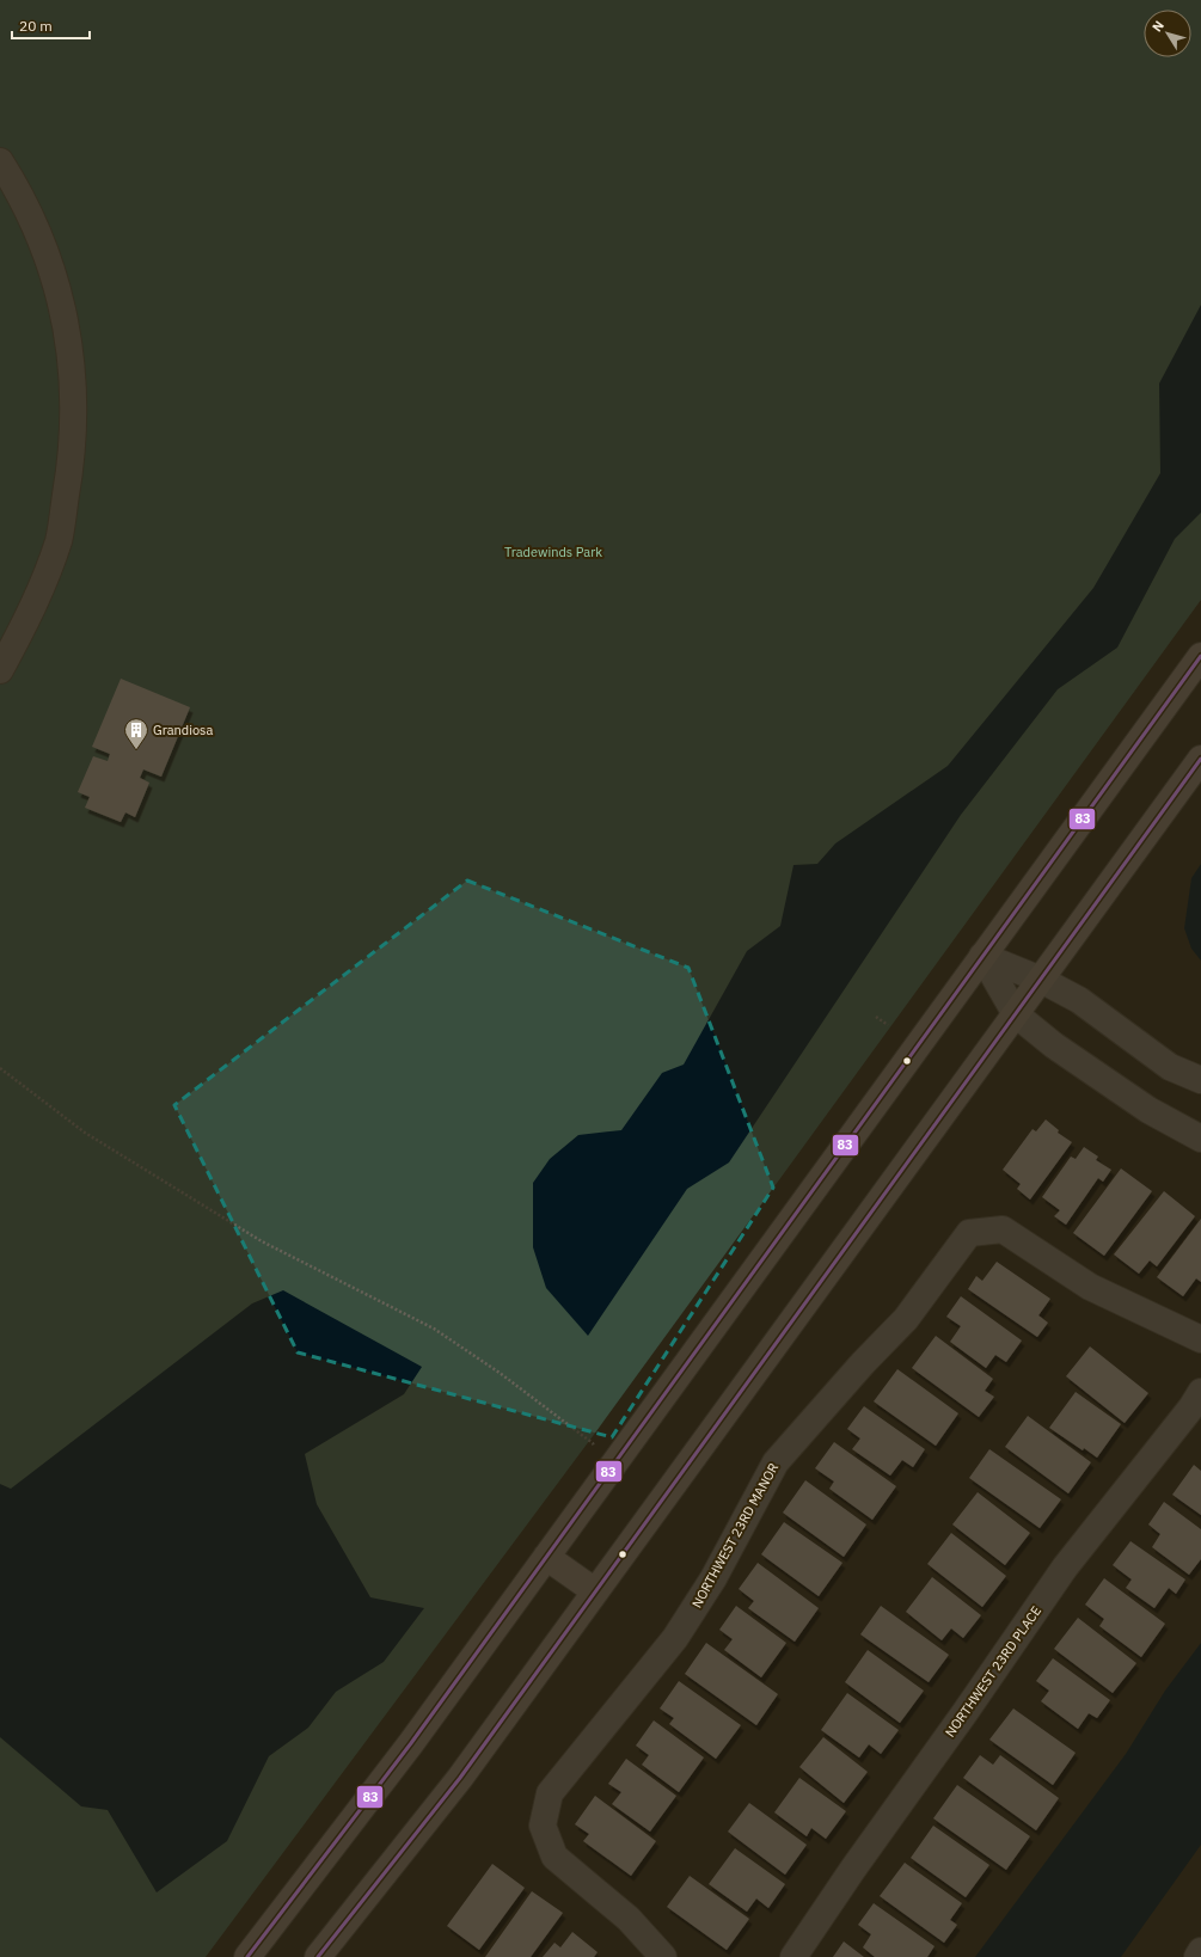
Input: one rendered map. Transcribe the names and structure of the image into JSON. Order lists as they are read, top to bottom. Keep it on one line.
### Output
{"streets":{"street":["NORTHWEST 23RD MANOR","NORTHWEST 23RD PLACE"]},"parks":["Tradewinds Park"],"places":{"building":["Grandiosa"]},"lines":["transit line 83"],"scale_bar":"20 m","north":"top left"}
